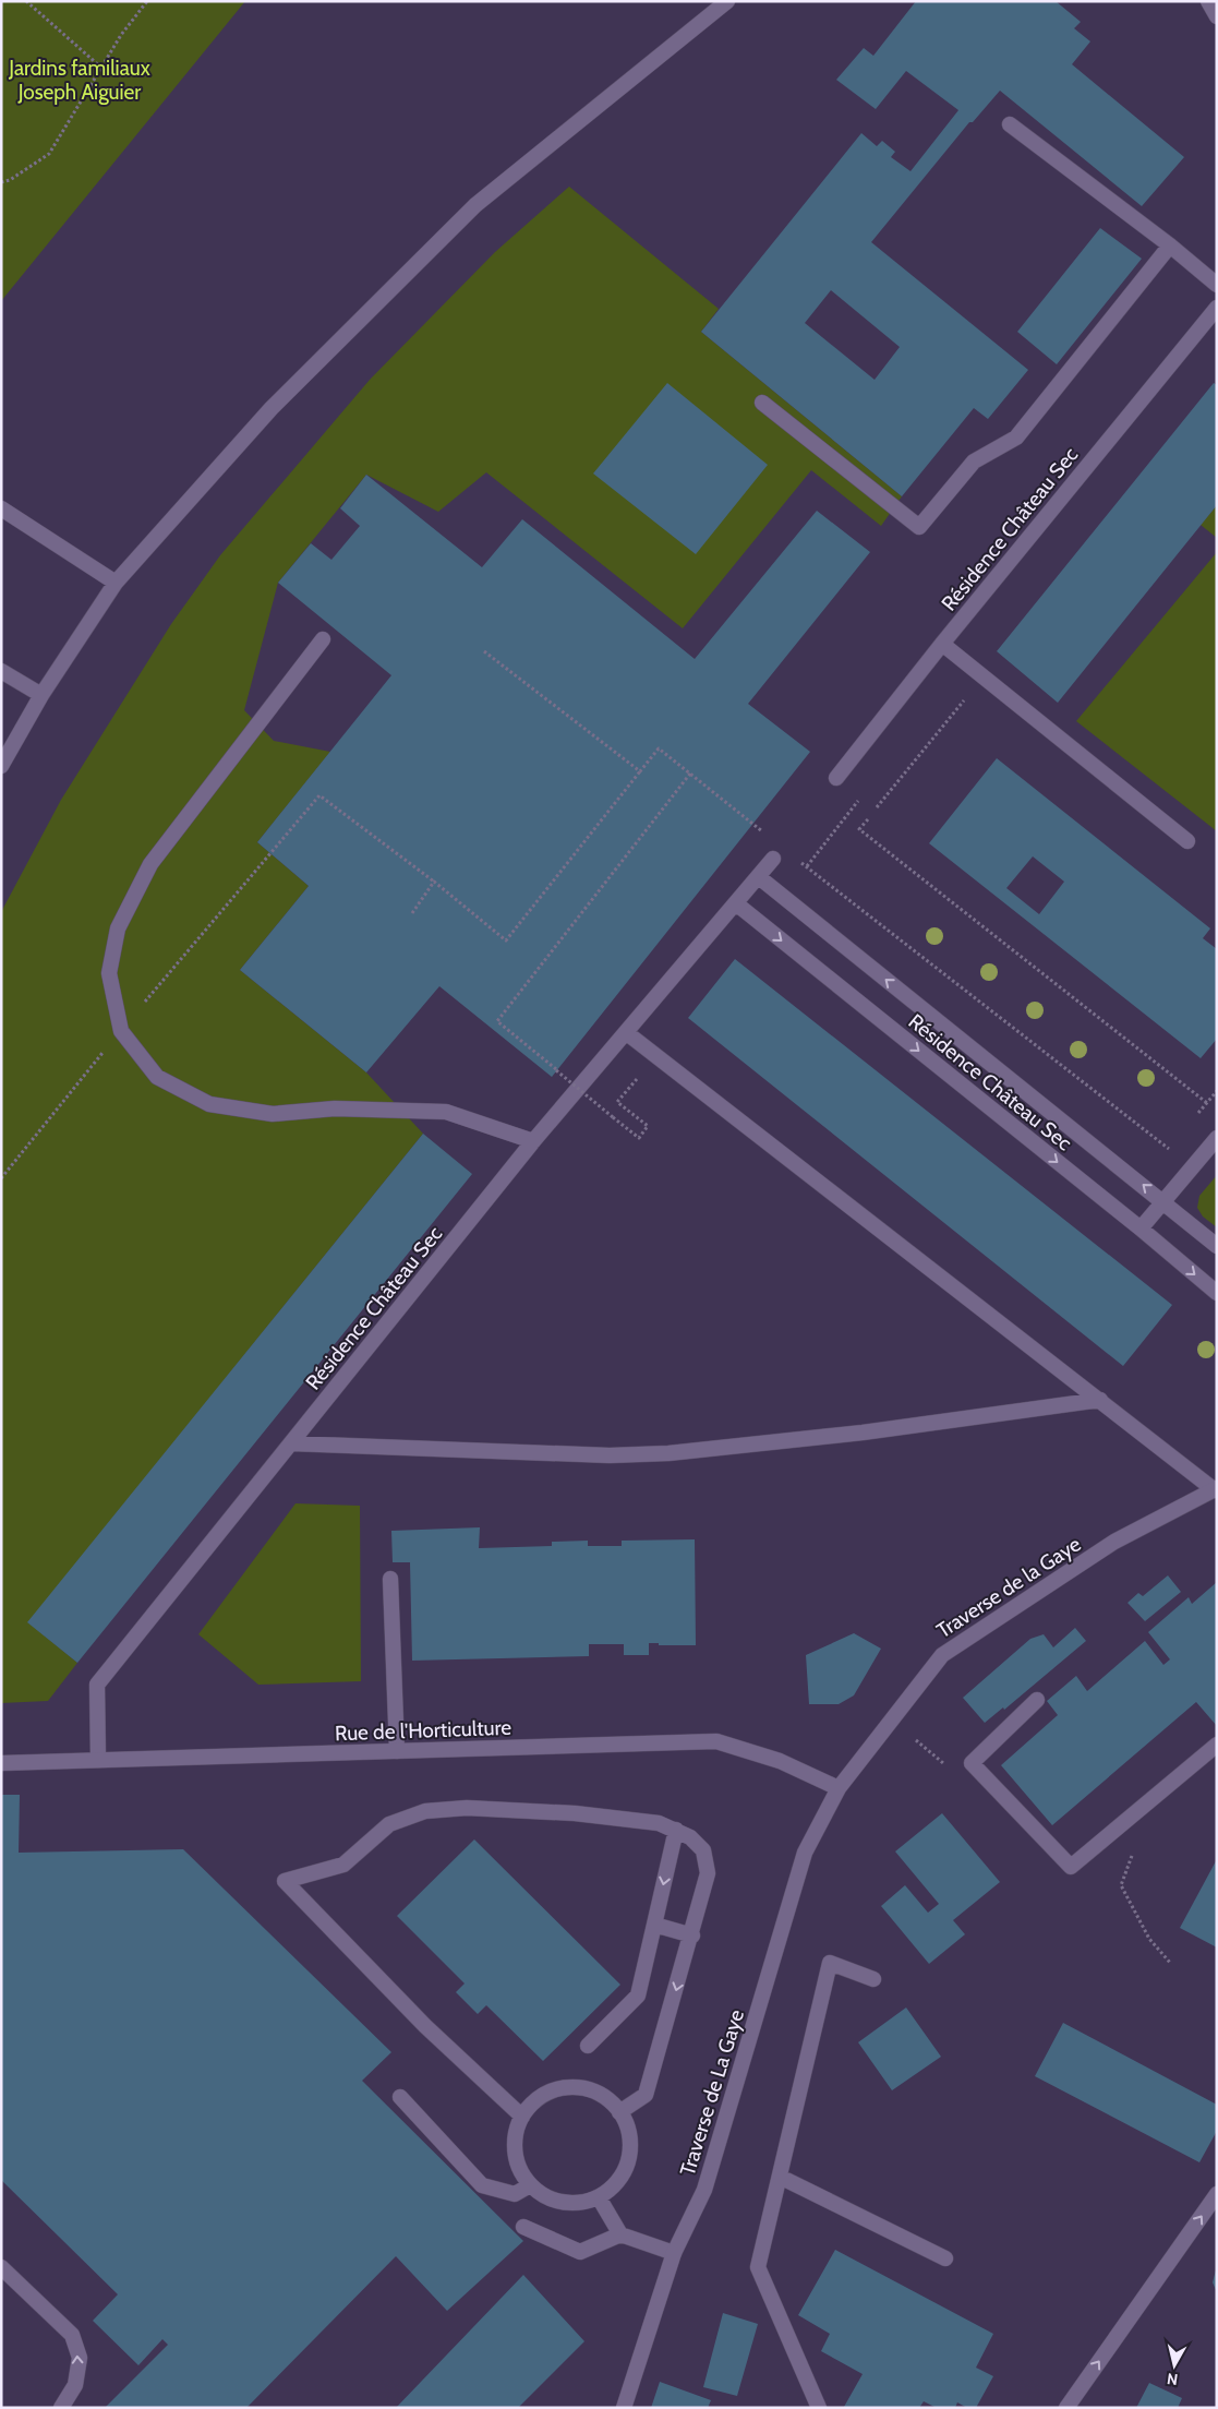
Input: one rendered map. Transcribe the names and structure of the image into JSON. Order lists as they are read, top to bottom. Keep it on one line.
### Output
{"streets":{"street":["Résidence Château Sec","Traverse de la Gaye","Rue de l'Horticulture","Traverse de La Gaye"]},"crossings":[["Résidence Château Sec","Rue de l'Horticulture"],["Traverse de la Gaye","Rue de l'Horticulture"],["Traverse de la Gaye","Traverse de La Gaye"],["Rue de l'Horticulture","Traverse de La Gaye"]],"parks":["Jardins familiaux Joseph Aiguier"],"north":"bottom"}
